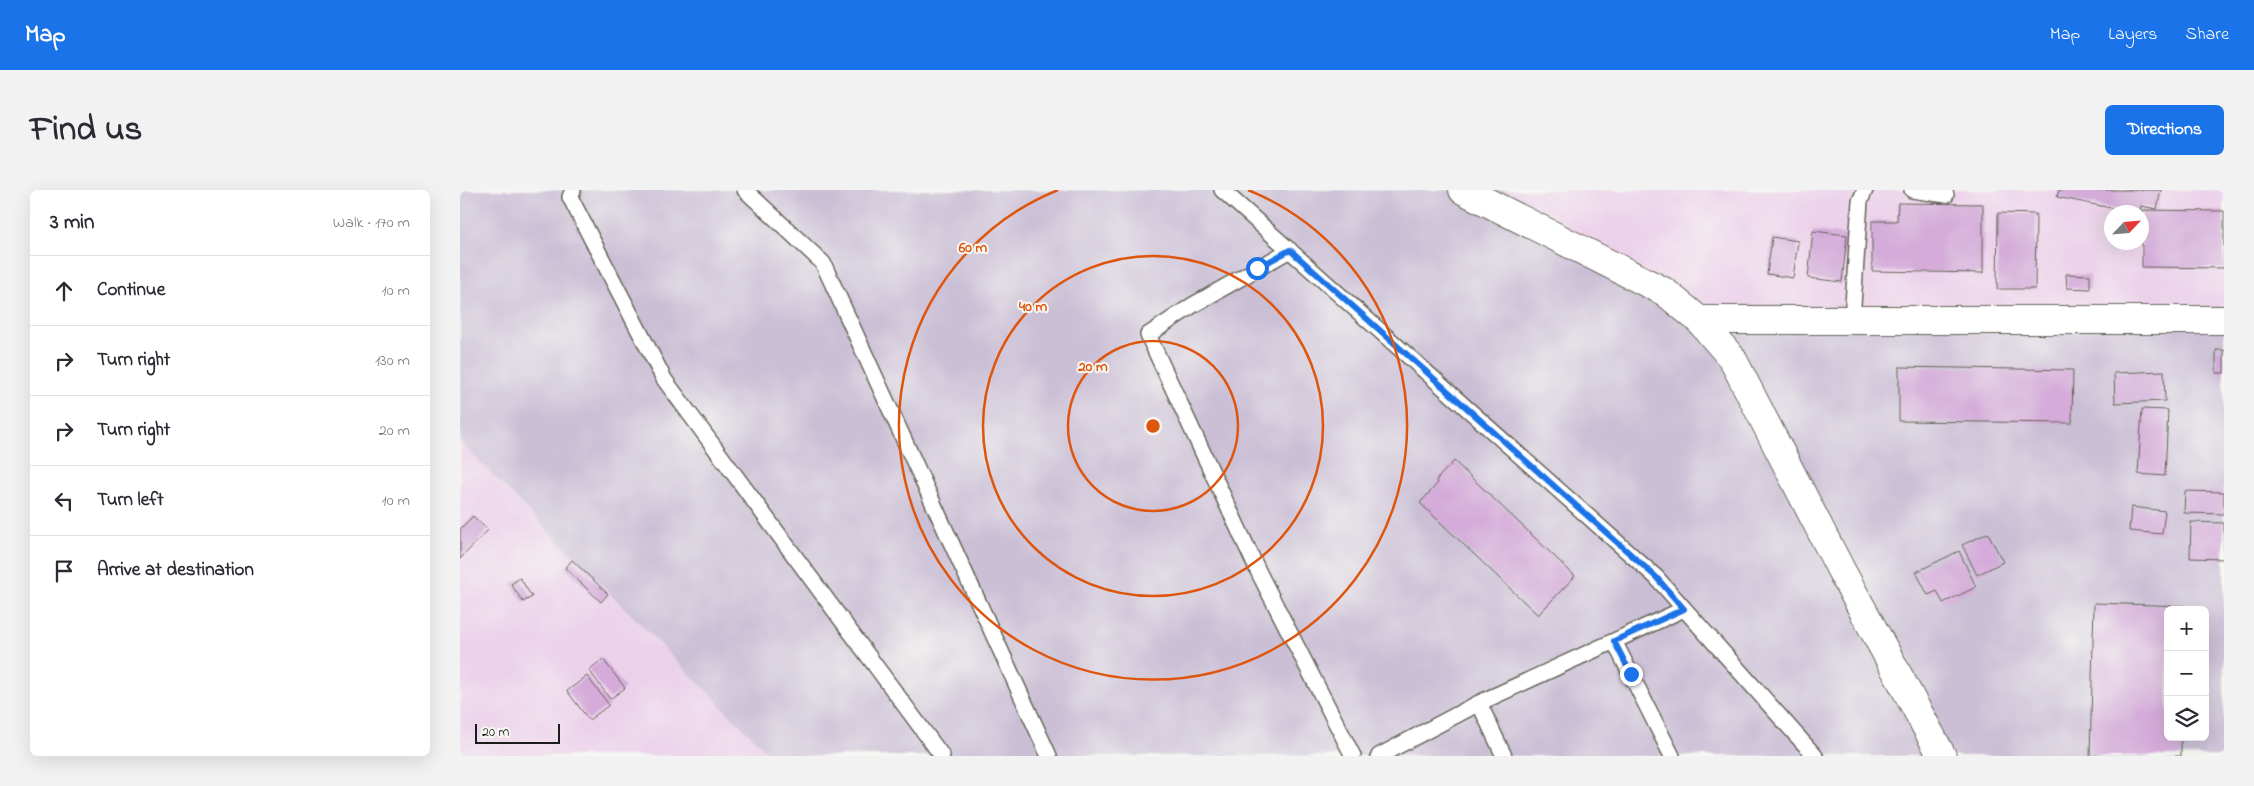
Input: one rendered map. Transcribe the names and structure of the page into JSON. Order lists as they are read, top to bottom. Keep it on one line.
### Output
{"scale_bar":"20 m","north":"top right","page":{"header":"Map","nav":["Map","Layers","Share"],"title":"Find us","buttons":"Directions","heading":["3 min","Walk · 170 m"],"list":[["Continue","10 m"],["Turn right","130 m"],["Turn right","20 m"],["Turn left","10 m"],"Arrive at destination"],"map_buttons":["+","−"],"scale":"20 m"},"rings":["60 m","40 m","20 m"]}
